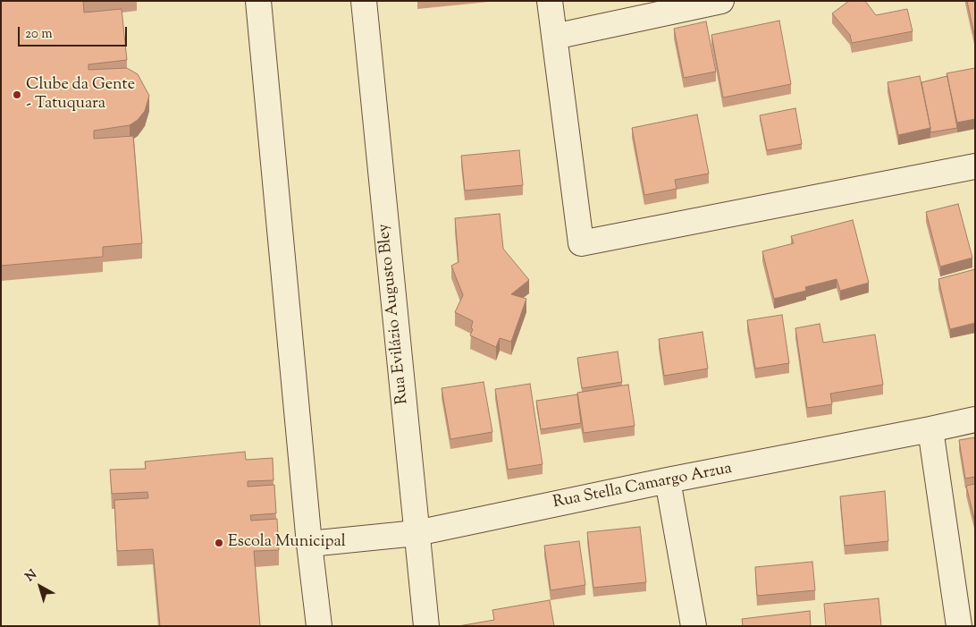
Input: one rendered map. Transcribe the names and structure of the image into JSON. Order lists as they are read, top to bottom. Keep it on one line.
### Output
{"streets":{"street":["Rua Evilázio Augusto Bley","Rua Stella Camargo Arzua"]},"crossings":[["Rua Evilázio Augusto Bley","Rua Stella Camargo Arzua"]],"places":["Clube da Gente - Tatuquara","Escola Municipal"],"scale_bar":"20 m","north":"top left"}
